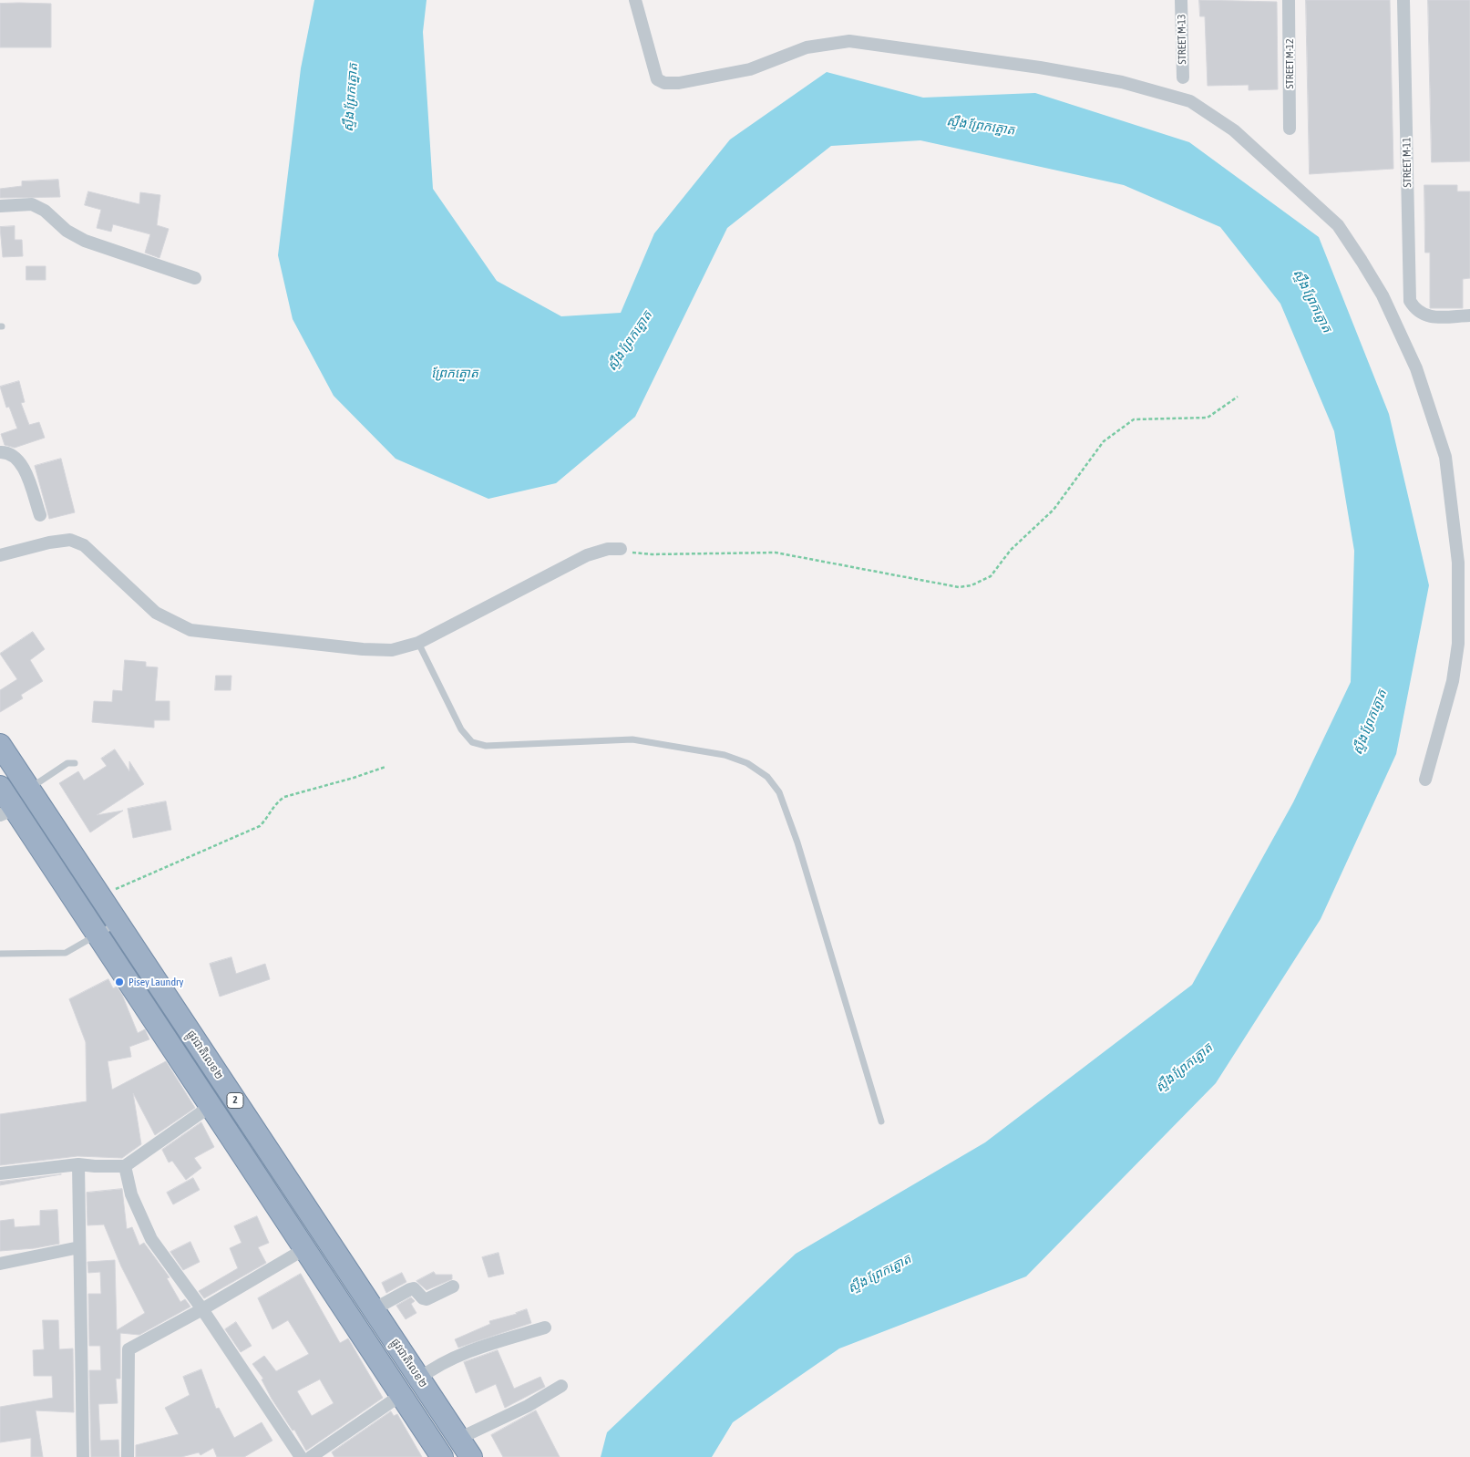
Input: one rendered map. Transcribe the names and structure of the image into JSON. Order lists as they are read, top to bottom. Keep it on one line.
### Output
{"streets":{"highway":["ផ្លូវជាតិលេខ២","2"],"street":["STREET M-13","STREET M-12","STREET M-11"]},"water":["ស្ទឹង ព្រែកត្នោត","ព្រែកត្នោត"],"places":["Pisey Laundry"]}
